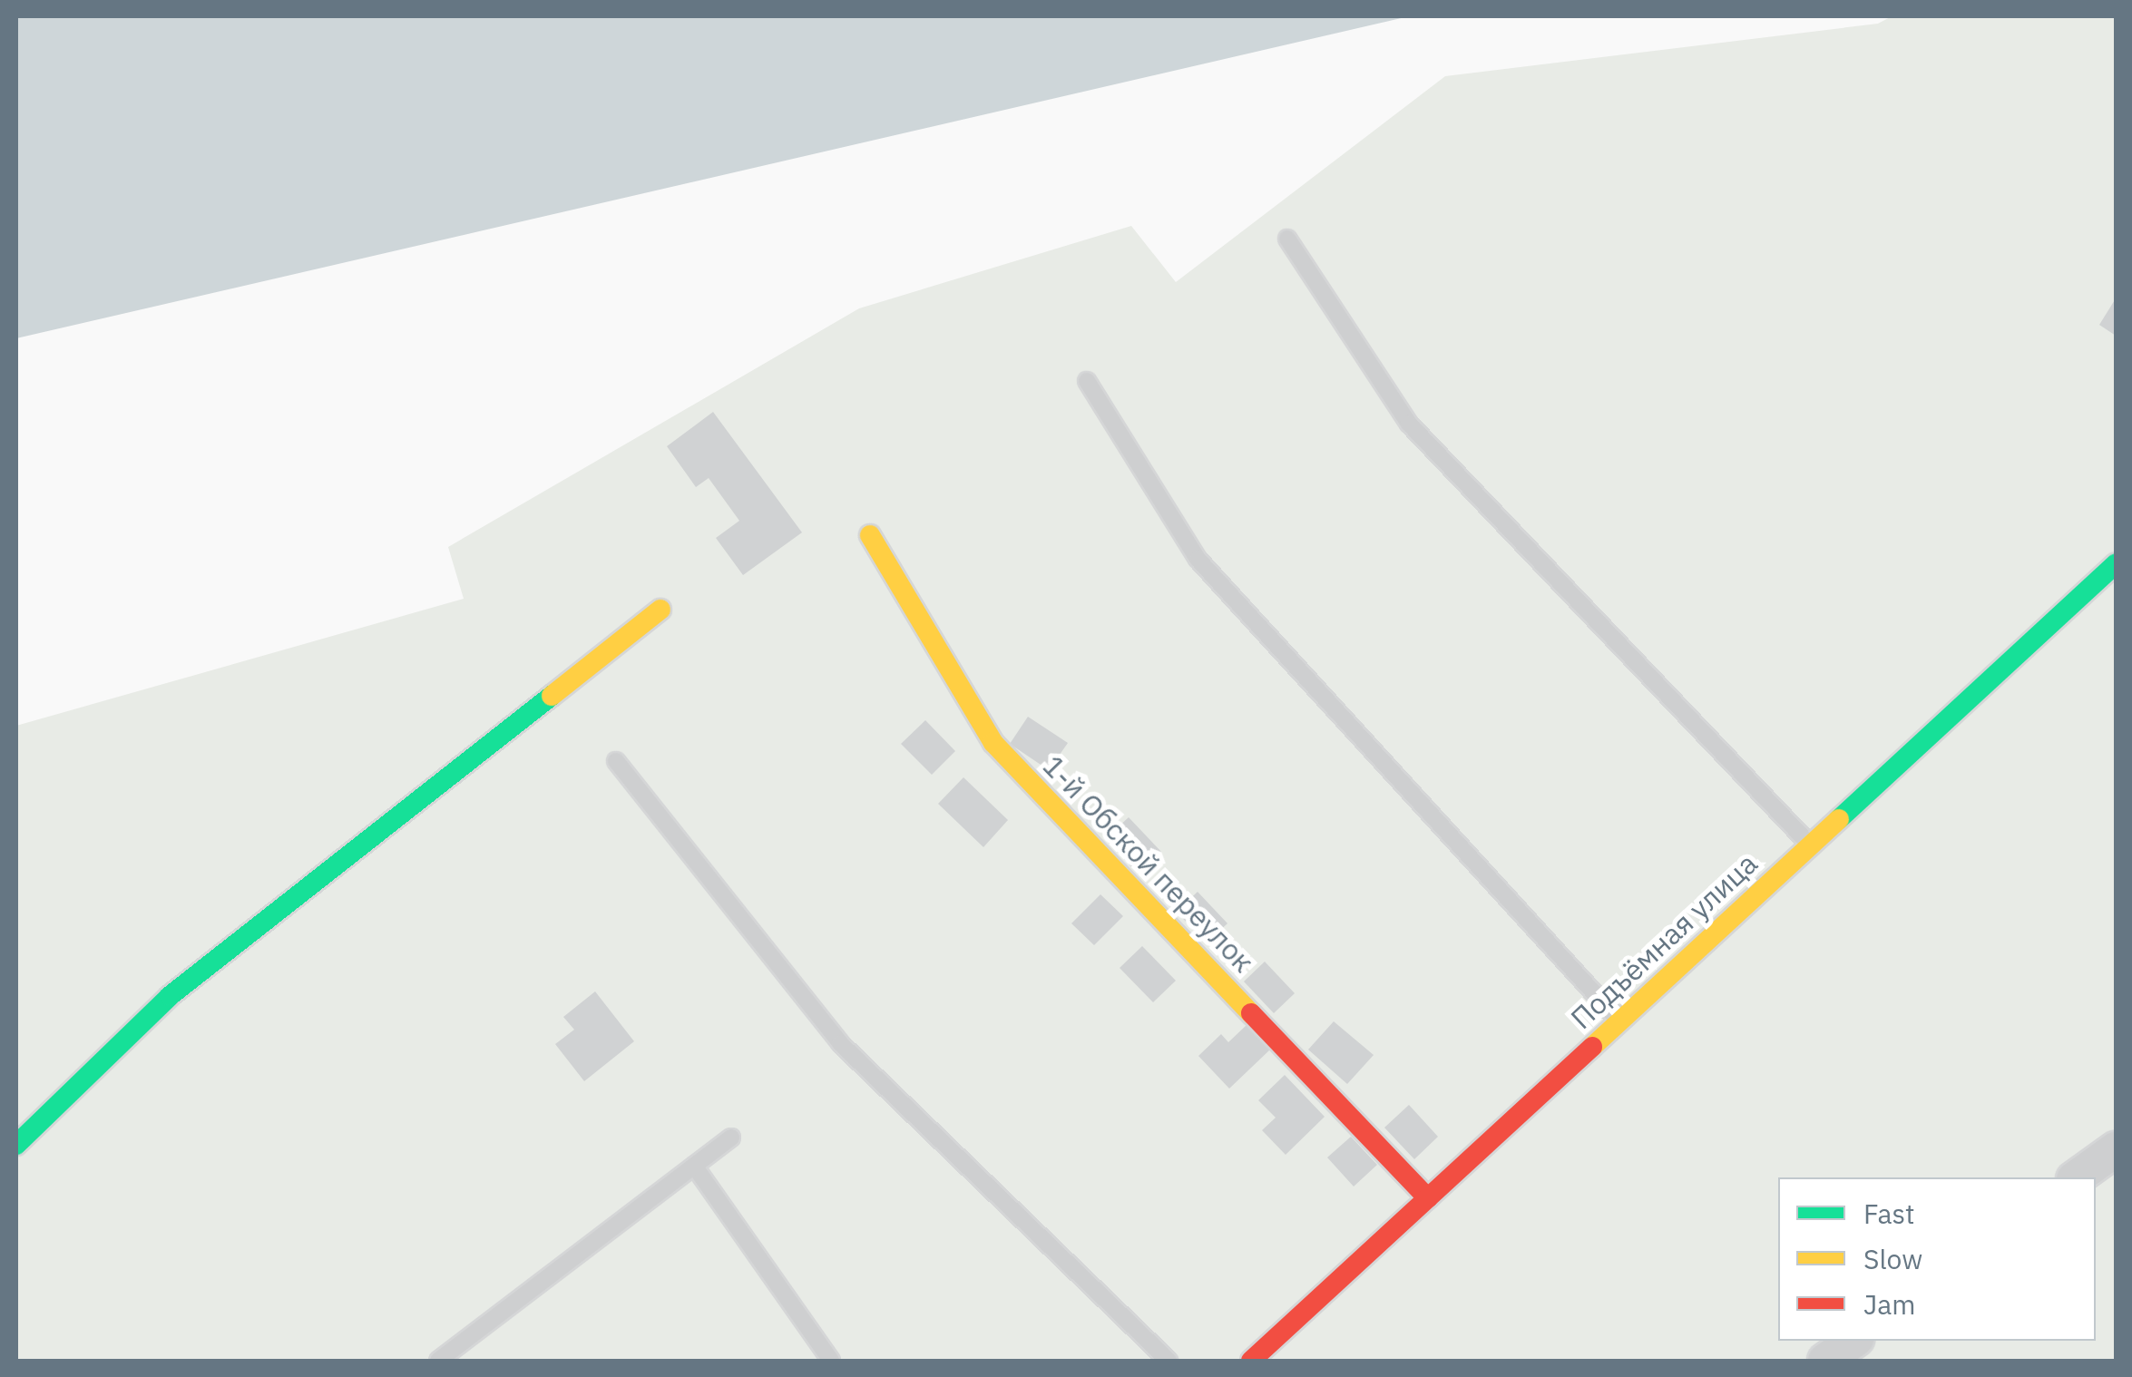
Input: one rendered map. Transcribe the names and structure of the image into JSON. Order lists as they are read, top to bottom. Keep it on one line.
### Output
{"streets":{"street":["1-й Обской переулок","Подъёмная улица"]},"crossings":[["1-й Обской переулок","Подъёмная улица"]],"legend":["Fast","Slow","Jam"]}
